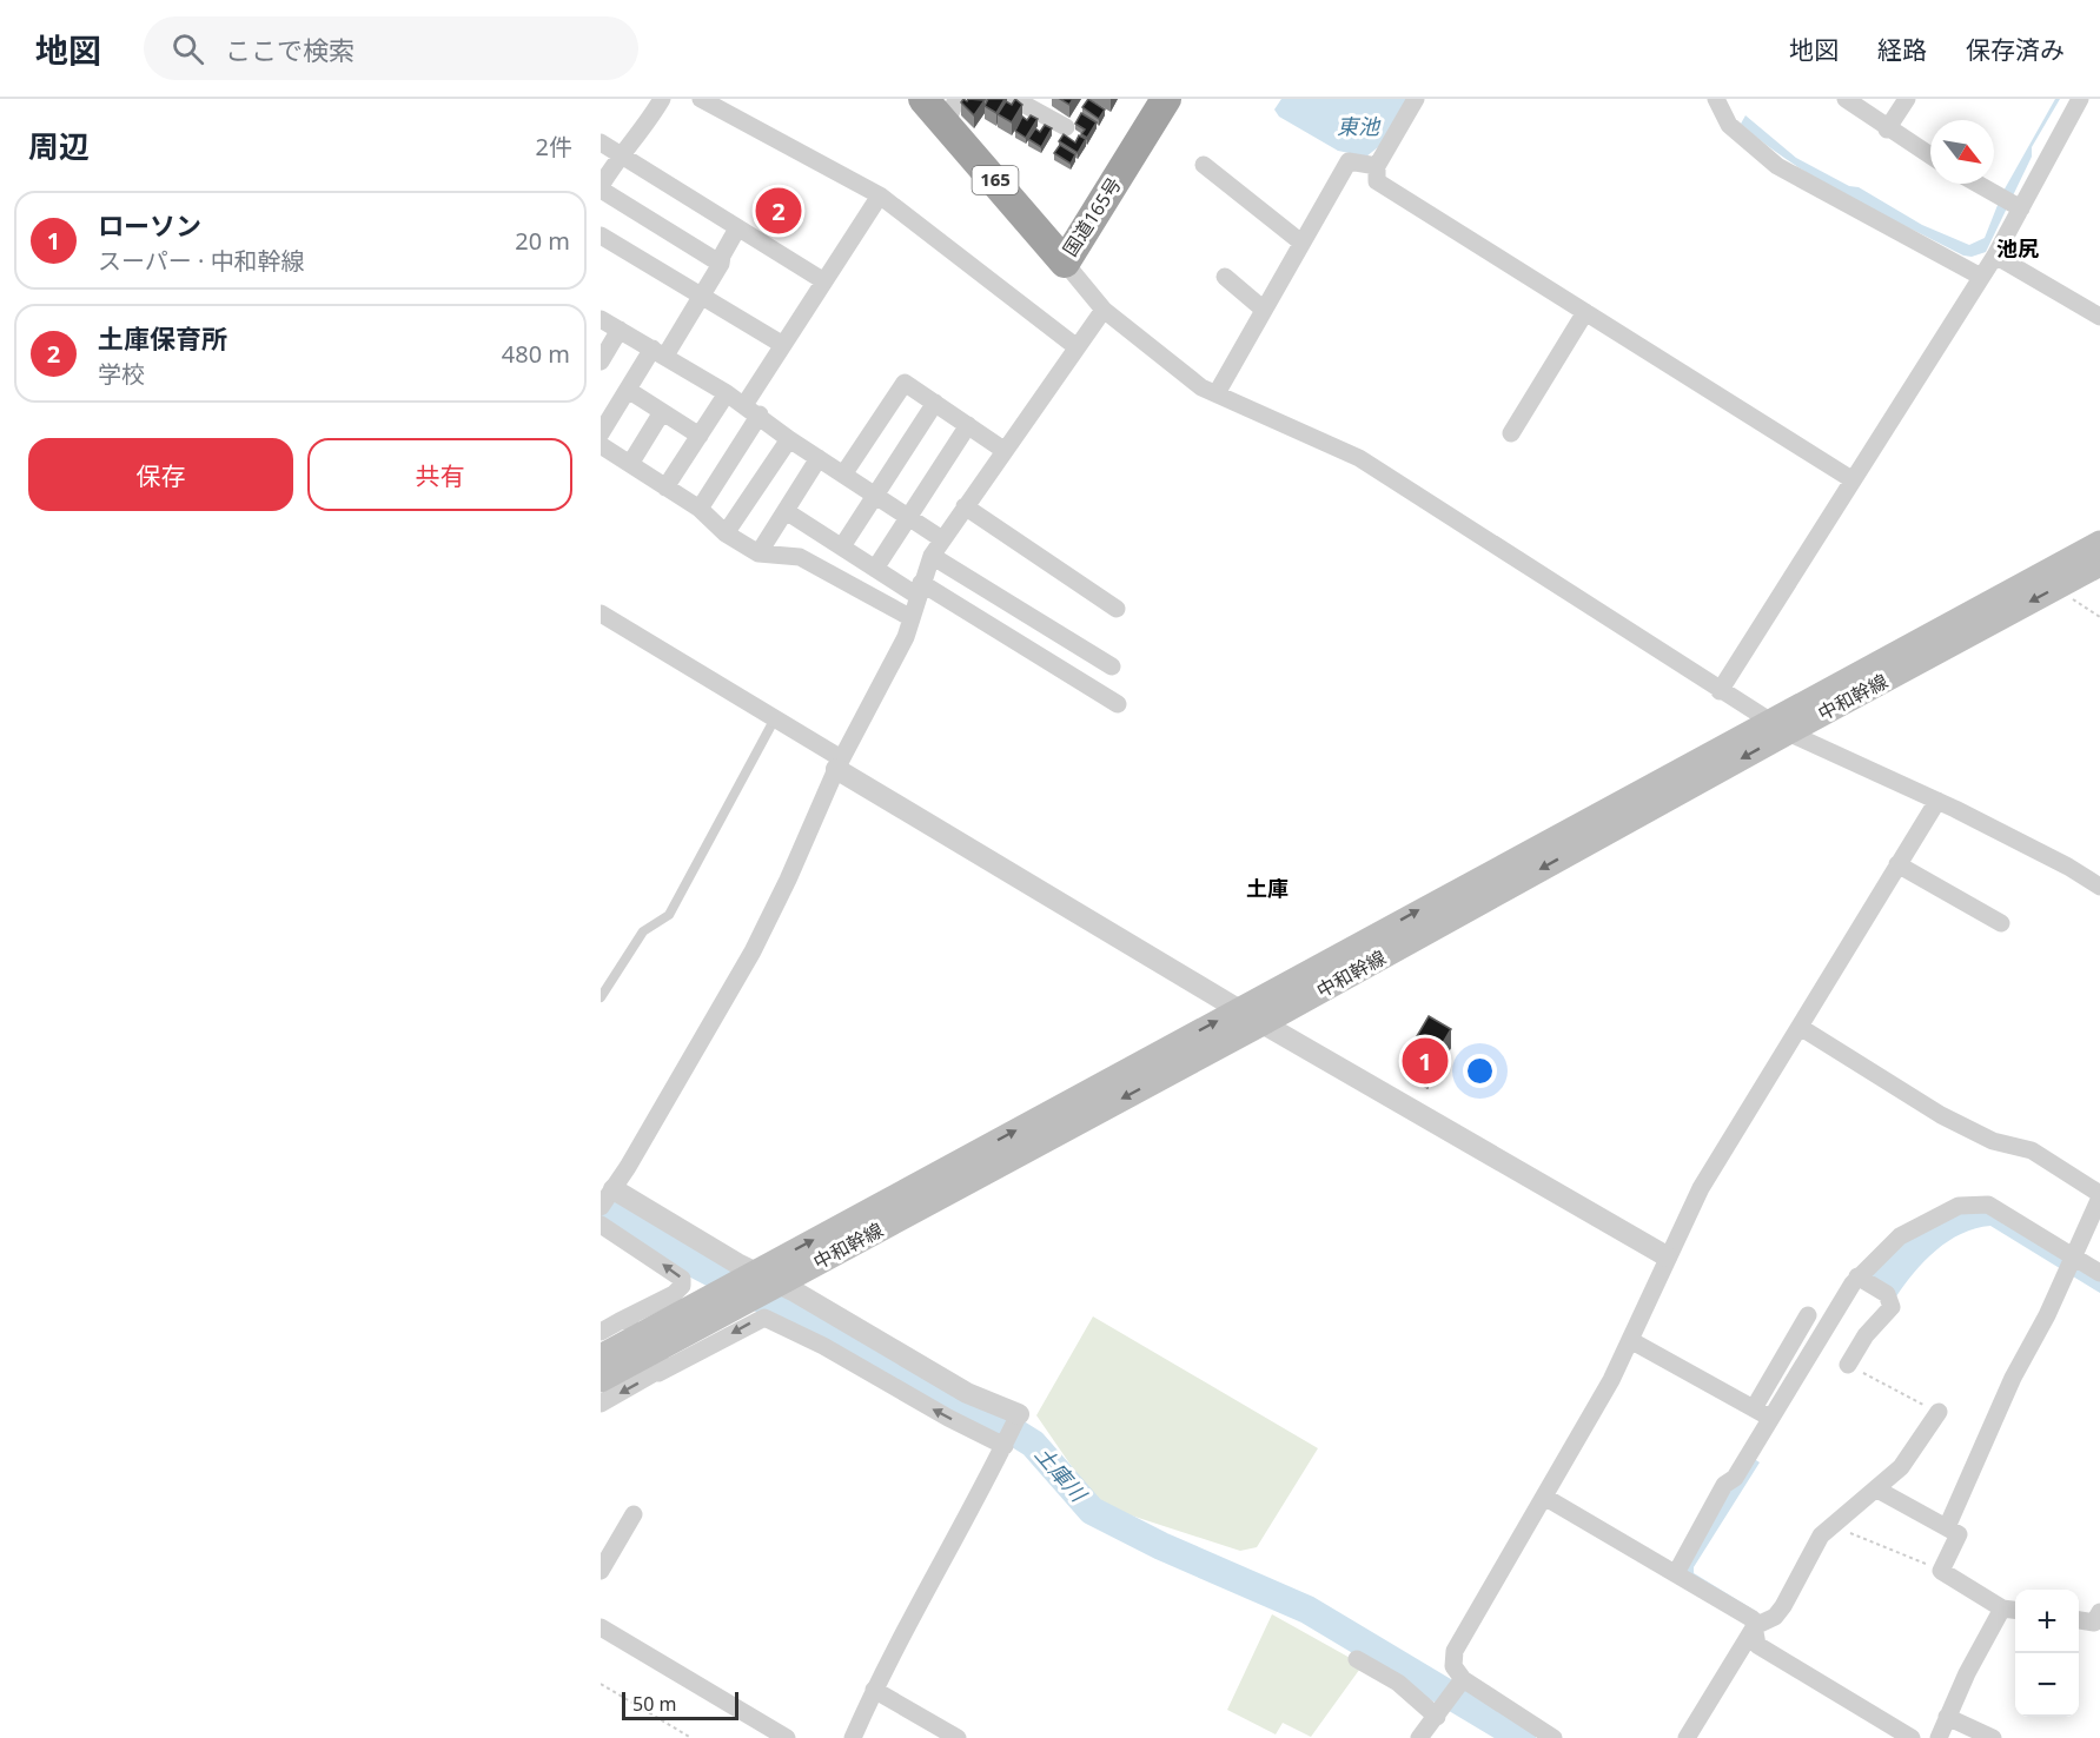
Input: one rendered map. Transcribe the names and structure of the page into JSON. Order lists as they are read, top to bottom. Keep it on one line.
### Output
{"streets":{"highway":["165","国道165号"],"main road":["中和幹線"]},"districts":["池尻","土庫"],"water":["東池","土庫川"],"scale_bar":"50 m","north":"bottom right","page":{"header":"地図","search":"ここで検索","nav":["地図","経路","保存済み"],"heading":["周辺","2件"],"pins":["2","1"],"list":[{"mark":"1","name":"ローソン","note":"スーパー · 中和幹線","value":"20 m"},{"mark":"2","name":"土庫保育所","note":"学校","value":"480 m"}],"buttons":["保存","共有"],"map_buttons":["+","−"],"scale":"50 m"}}
